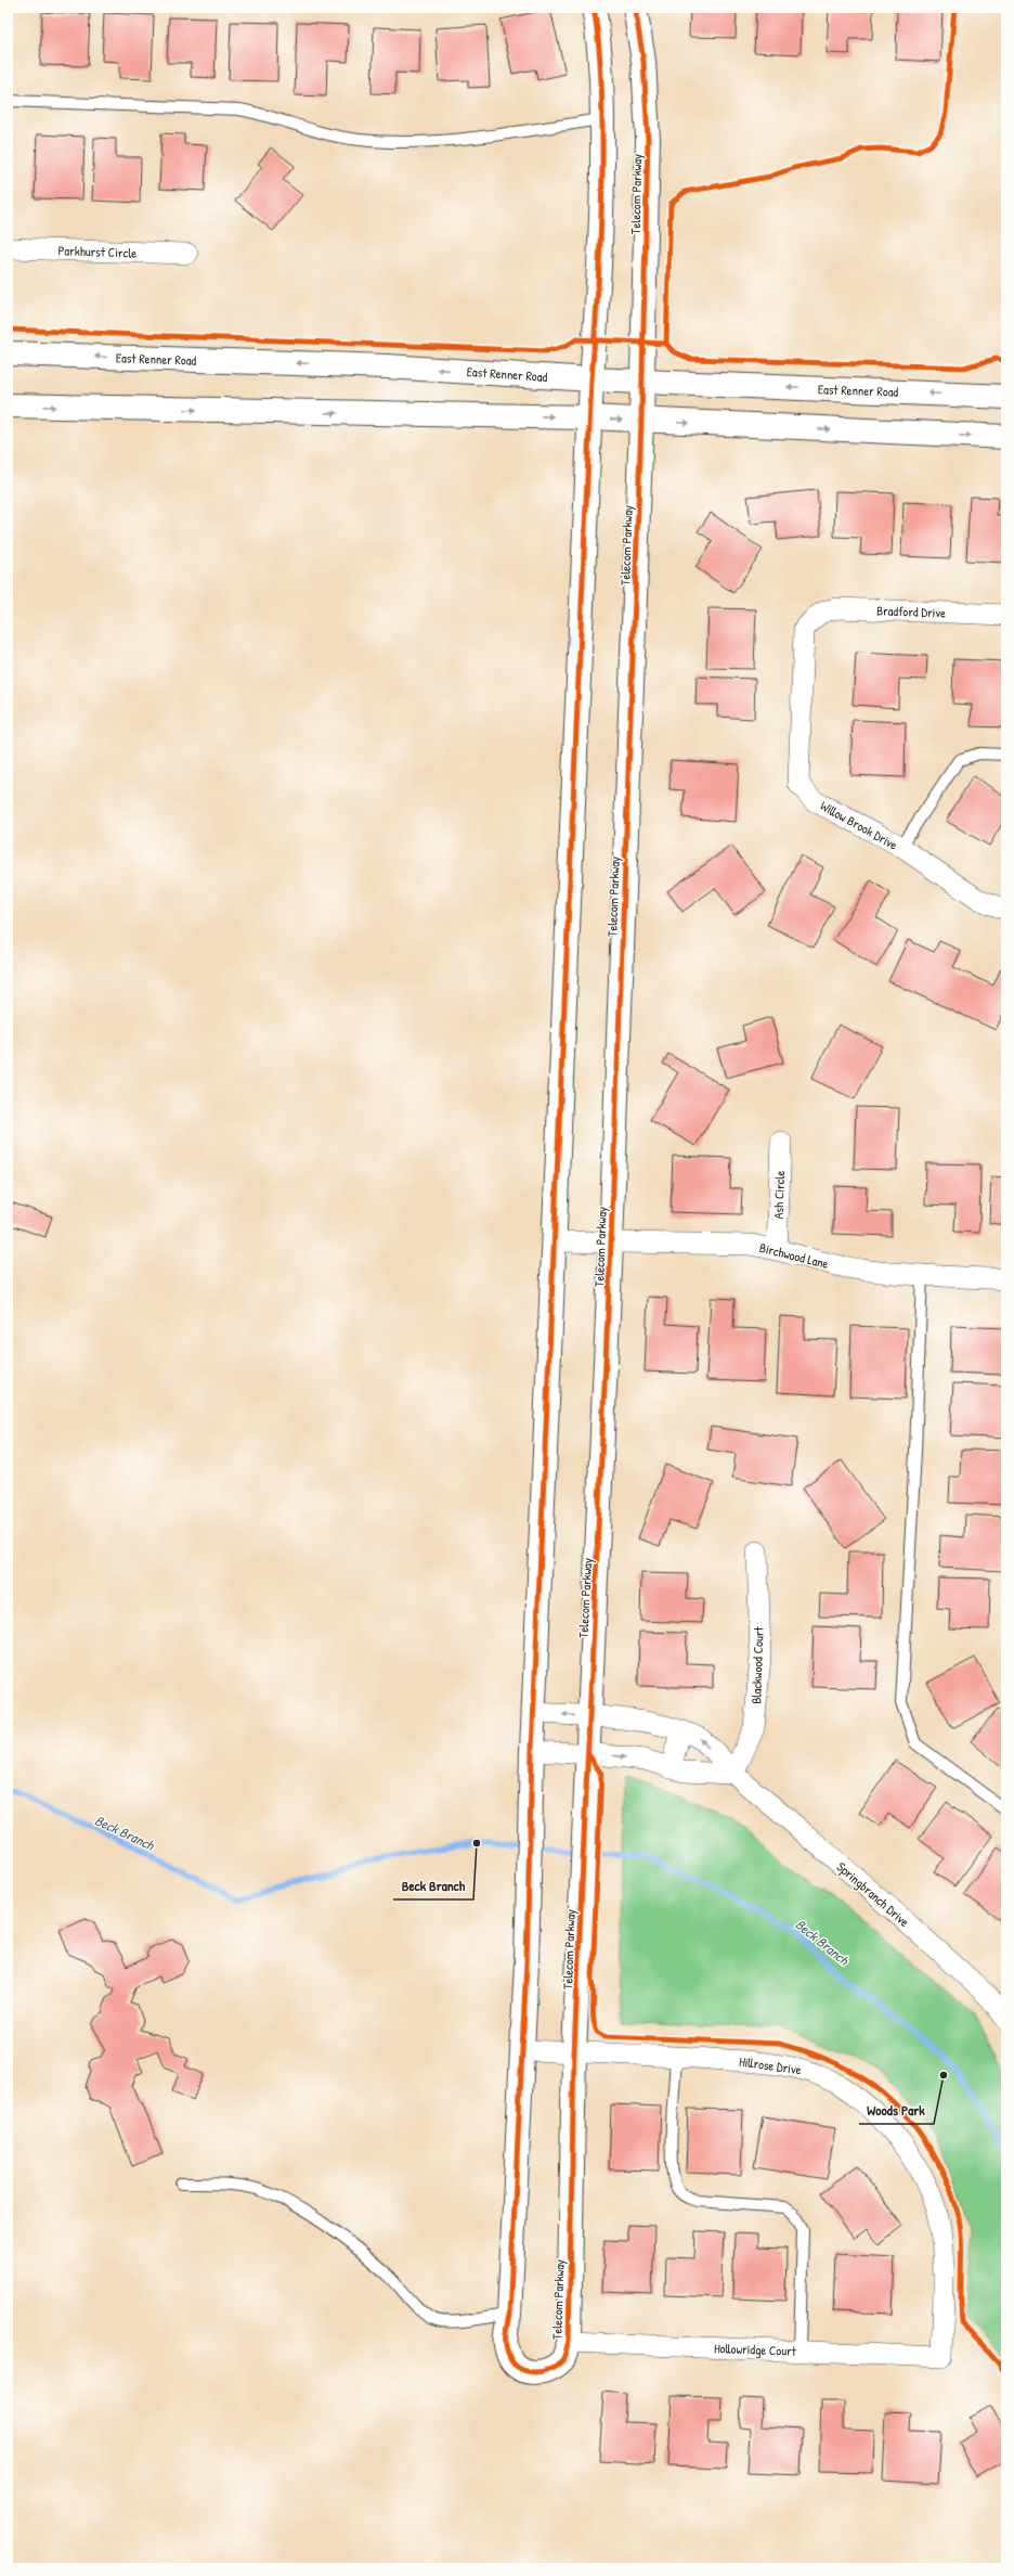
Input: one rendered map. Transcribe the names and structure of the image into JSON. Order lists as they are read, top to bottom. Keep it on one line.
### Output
{"streets":{"street":["Telecom Parkway","Parkhurst Circle","East Renner Road","Bradford Drive","Willow Brook Drive","Ash Circle","Birchwood Lane","Blackwood Court","Springbranch Drive","Hillrose Drive","Hollowridge Court"]},"crossings":[["Telecom Parkway","East Renner Road"],["Telecom Parkway","Birchwood Lane"],["Telecom Parkway","Springbranch Drive"],["Telecom Parkway","Hillrose Drive"],["Telecom Parkway","Hollowridge Court"],["Bradford Drive","Willow Brook Drive"],["Ash Circle","Birchwood Lane"],["Blackwood Court","Springbranch Drive"],["Hillrose Drive","Hollowridge Court"]],"water":["Beck Branch"],"places":["Beck Branch","Woods Park"]}
